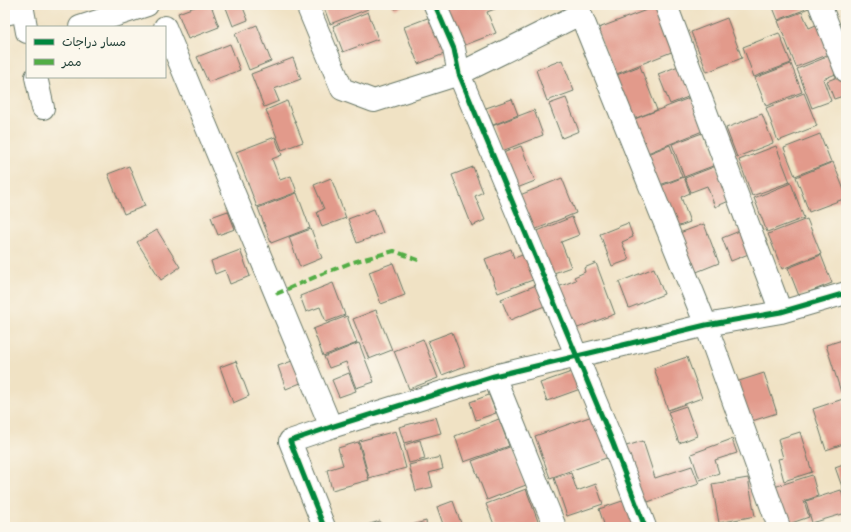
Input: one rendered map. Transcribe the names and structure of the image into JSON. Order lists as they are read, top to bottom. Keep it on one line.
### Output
{"legend":["مسار دراجات","ممر"]}
